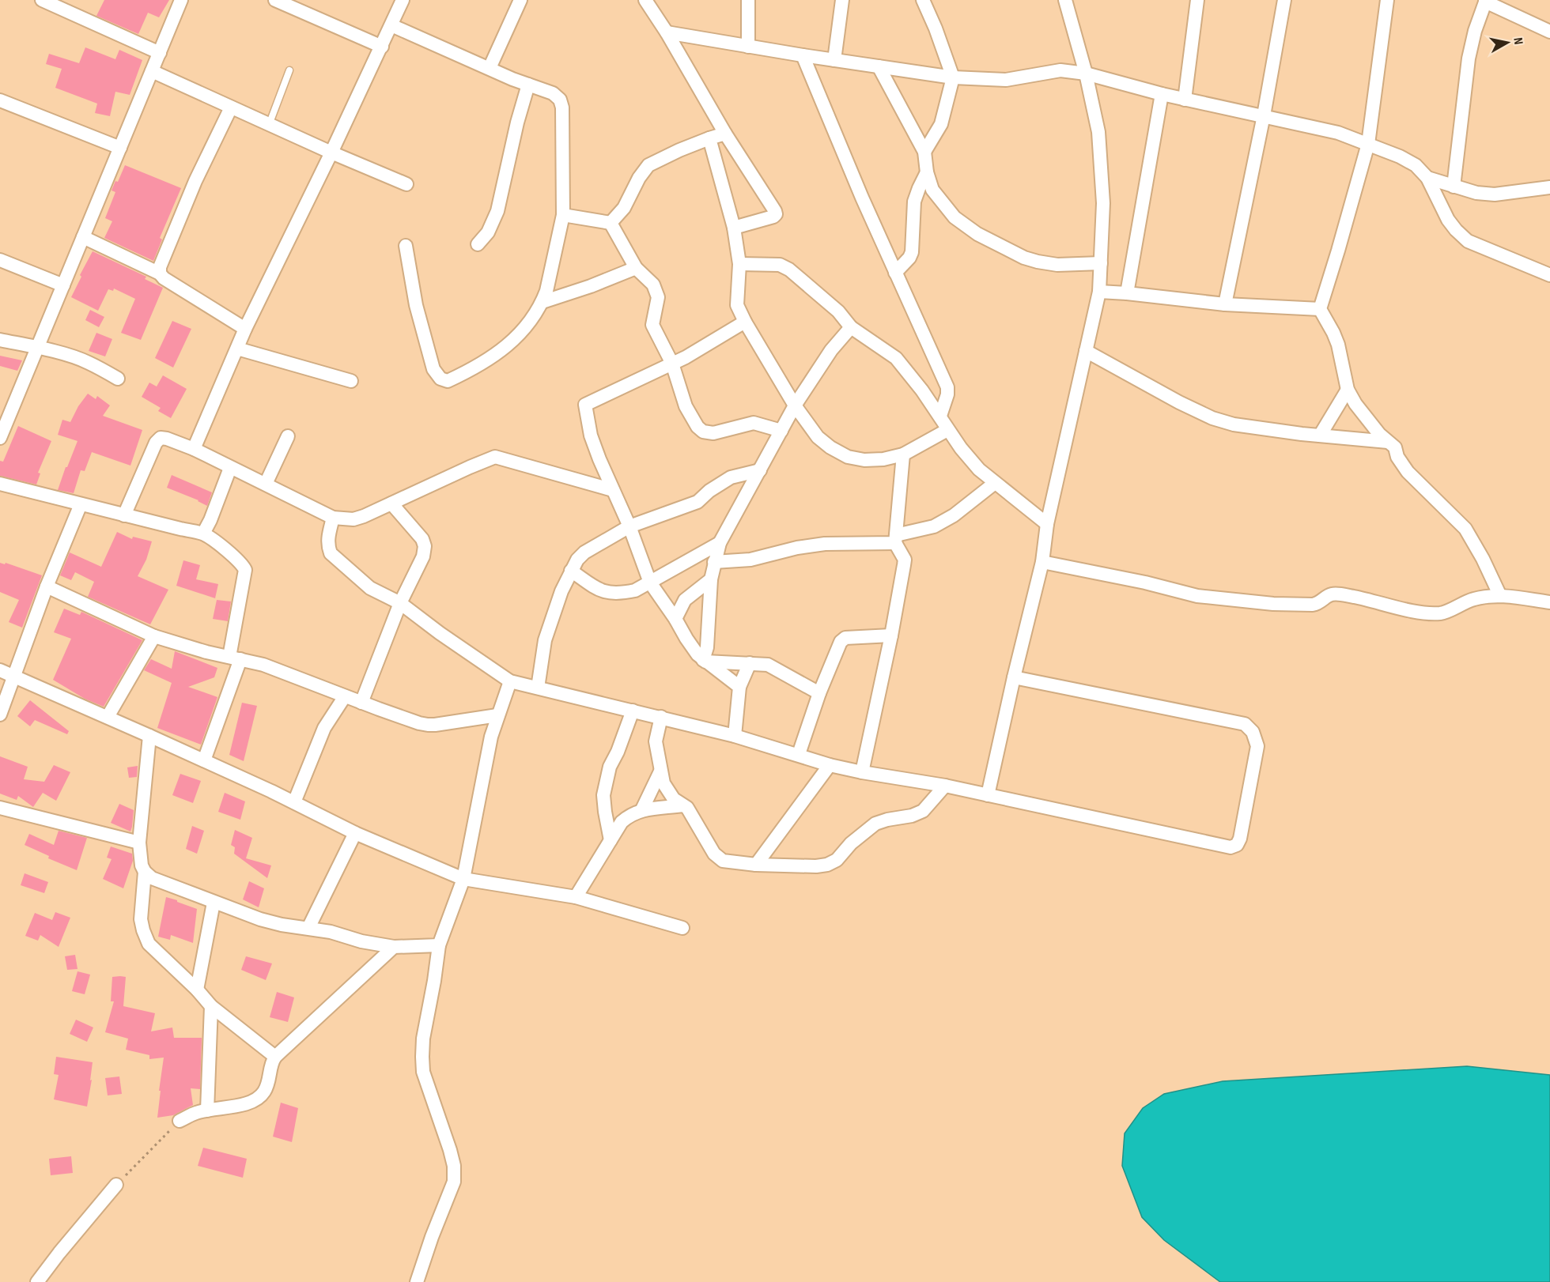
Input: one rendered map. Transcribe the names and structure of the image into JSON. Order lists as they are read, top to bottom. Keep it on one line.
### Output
{"north":"right"}
